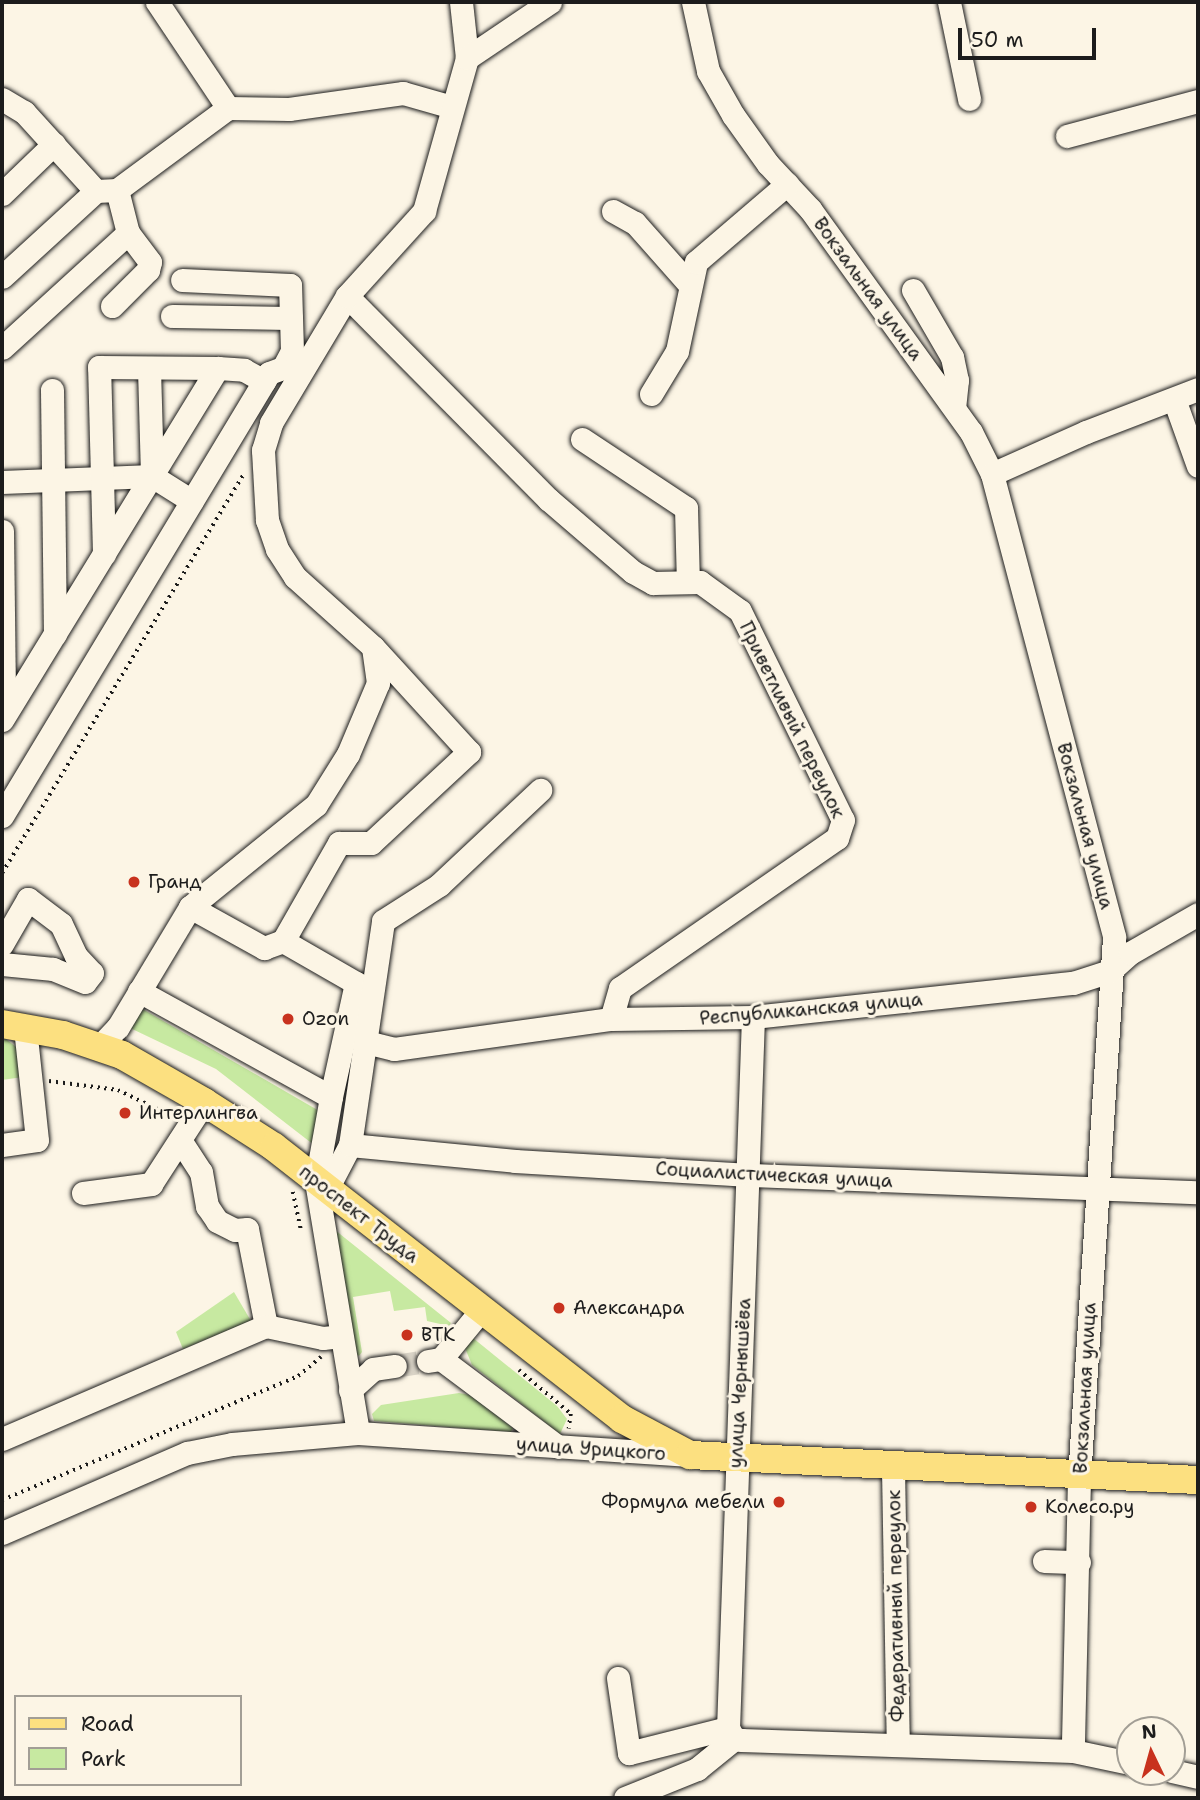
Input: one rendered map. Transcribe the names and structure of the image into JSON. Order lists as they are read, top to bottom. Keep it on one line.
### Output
{"streets":{"main road":["проспект Труда","улица Урицкого"],"street":["Вокзальная улица","Приветливый переулок","Республиканская улица","Социалистическая улица","улица Чернышёва","Федеративный переулок"]},"crossings":[["Вокзальная улица","Республиканская улица"],["Вокзальная улица","Социалистическая улица"],["Вокзальная улица","улица Урицкого"],["Приветливый переулок","Республиканская улица"],["Республиканская улица","улица Чернышёва"],["Социалистическая улица","улица Чернышёва"],["проспект Труда","улица Урицкого"],["улица Чернышёва","улица Урицкого"],["улица Урицкого","Федеративный переулок"]],"places":["Гранд","Ozon","Интерлингва","Александра","ВТК","Формула мебели","Колесо.ру"],"legend":["Road","Park"],"scale_bar":"50 m","north":"top"}
